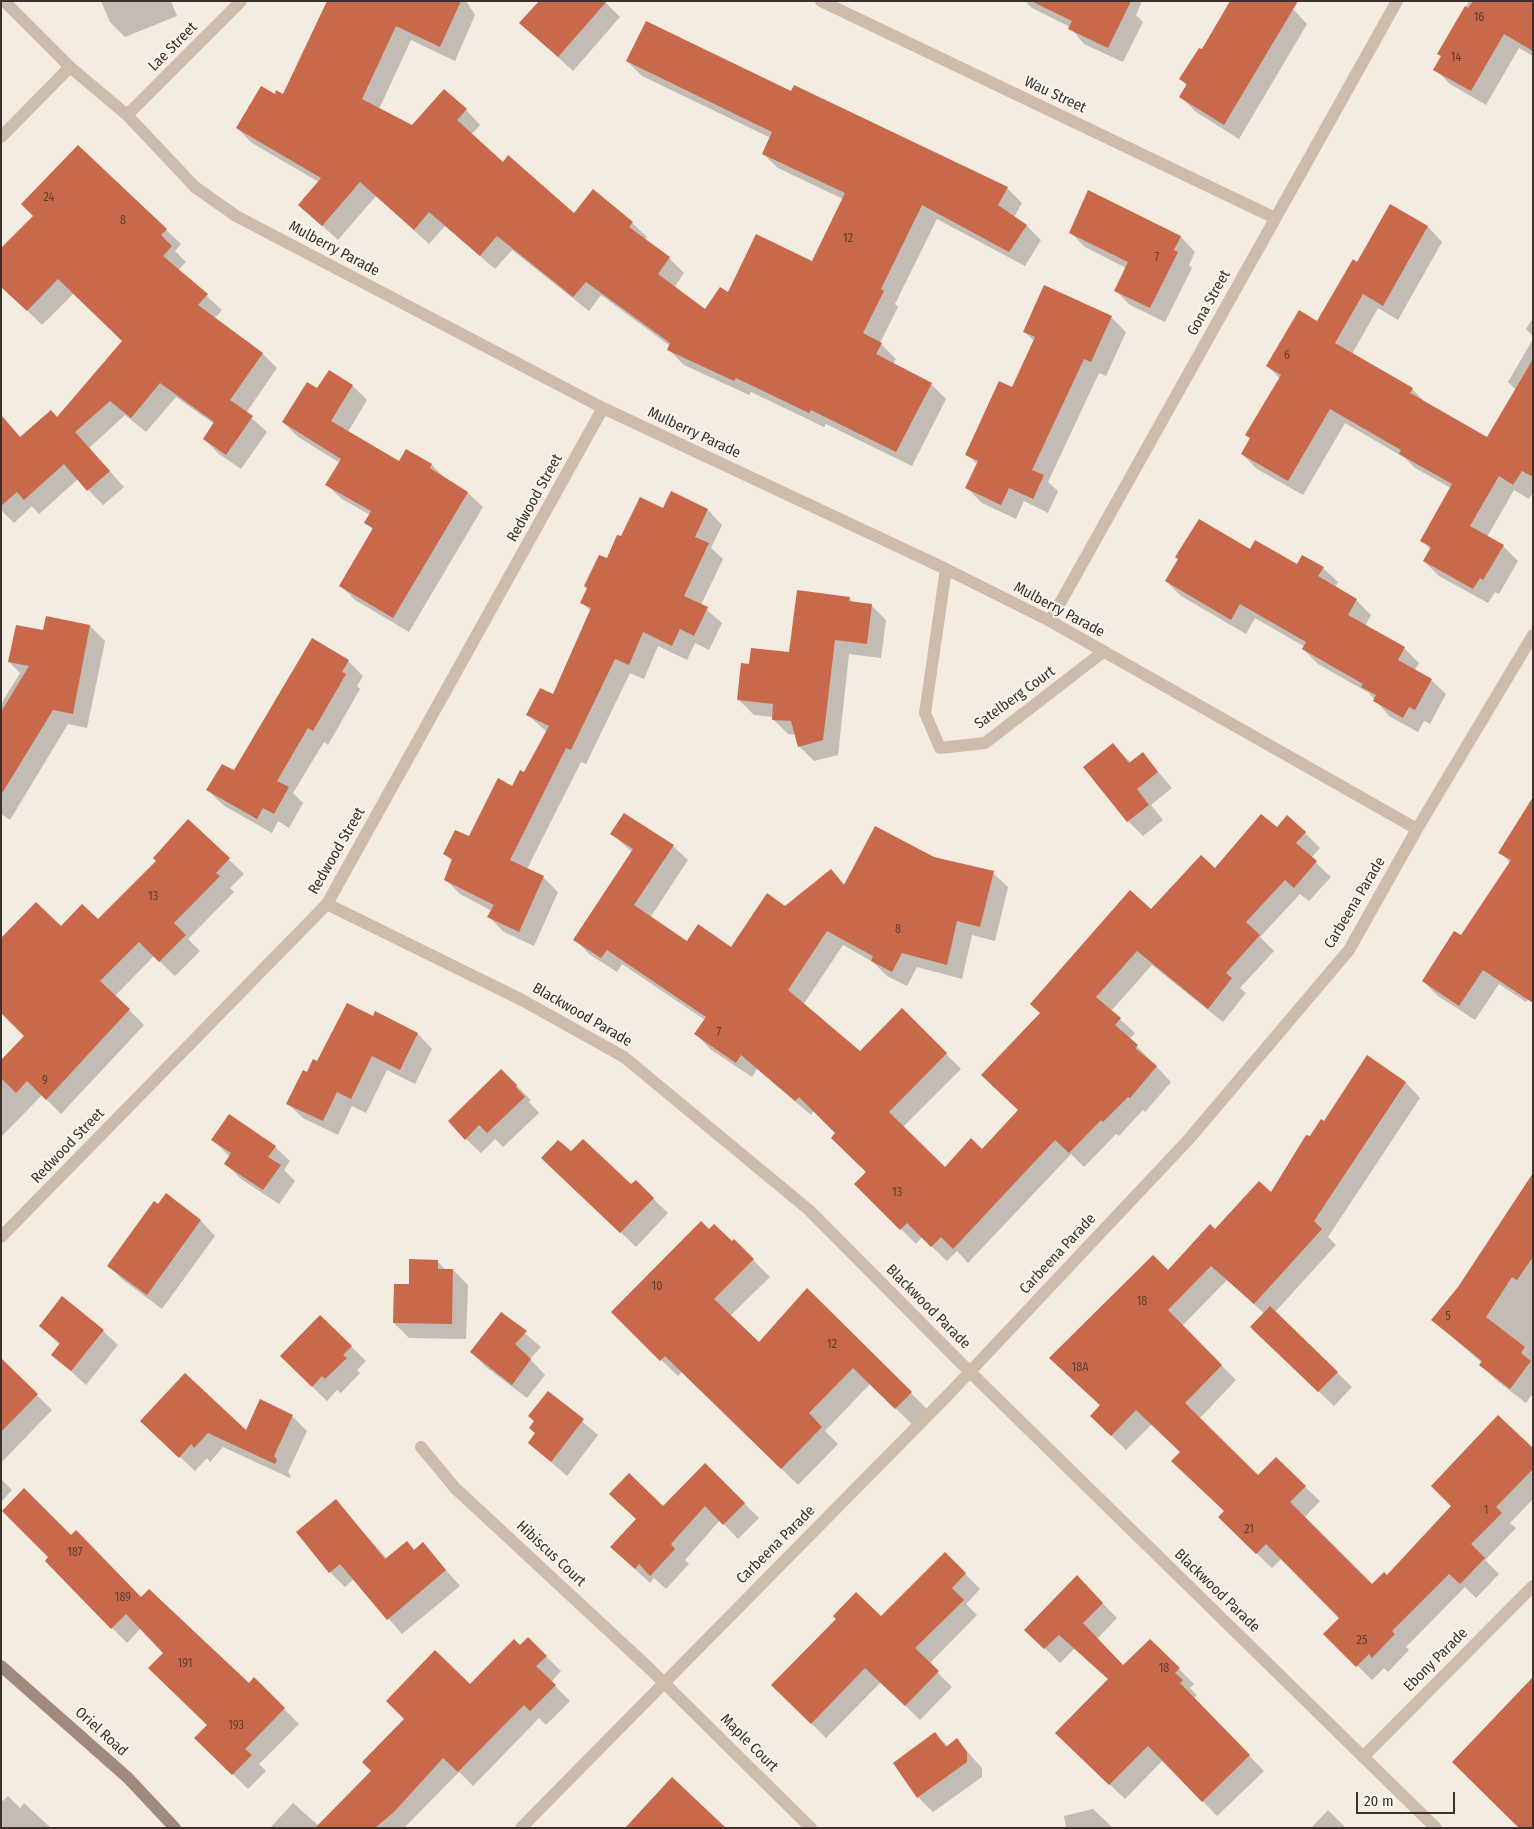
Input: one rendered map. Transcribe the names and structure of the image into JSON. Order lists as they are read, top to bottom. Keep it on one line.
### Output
{"streets":{"street":["Lae Street","Wau Street","Mulberry Parade","Gona Street","Redwood Street","Satelberg Court","Carbeena Parade","Blackwood Parade","Hibiscus Court","Ebony Parade","Oriel Road","Maple Court"]},"crossings":[["Lae Street","Mulberry Parade"],["Wau Street","Gona Street"],["Mulberry Parade","Gona Street"],["Mulberry Parade","Redwood Street"],["Mulberry Parade","Satelberg Court"],["Mulberry Parade","Carbeena Parade"],["Redwood Street","Blackwood Parade"],["Carbeena Parade","Blackwood Parade"],["Carbeena Parade","Hibiscus Court"],["Carbeena Parade","Maple Court"],["Blackwood Parade","Ebony Parade"],["Hibiscus Court","Maple Court"]],"house_numbers":["16","14","24","8","12","7","6","13","8","7","9","13","10","18","5","12","18A","1","21","187","189","25","191","18","193"],"scale_bar":"20 m"}
